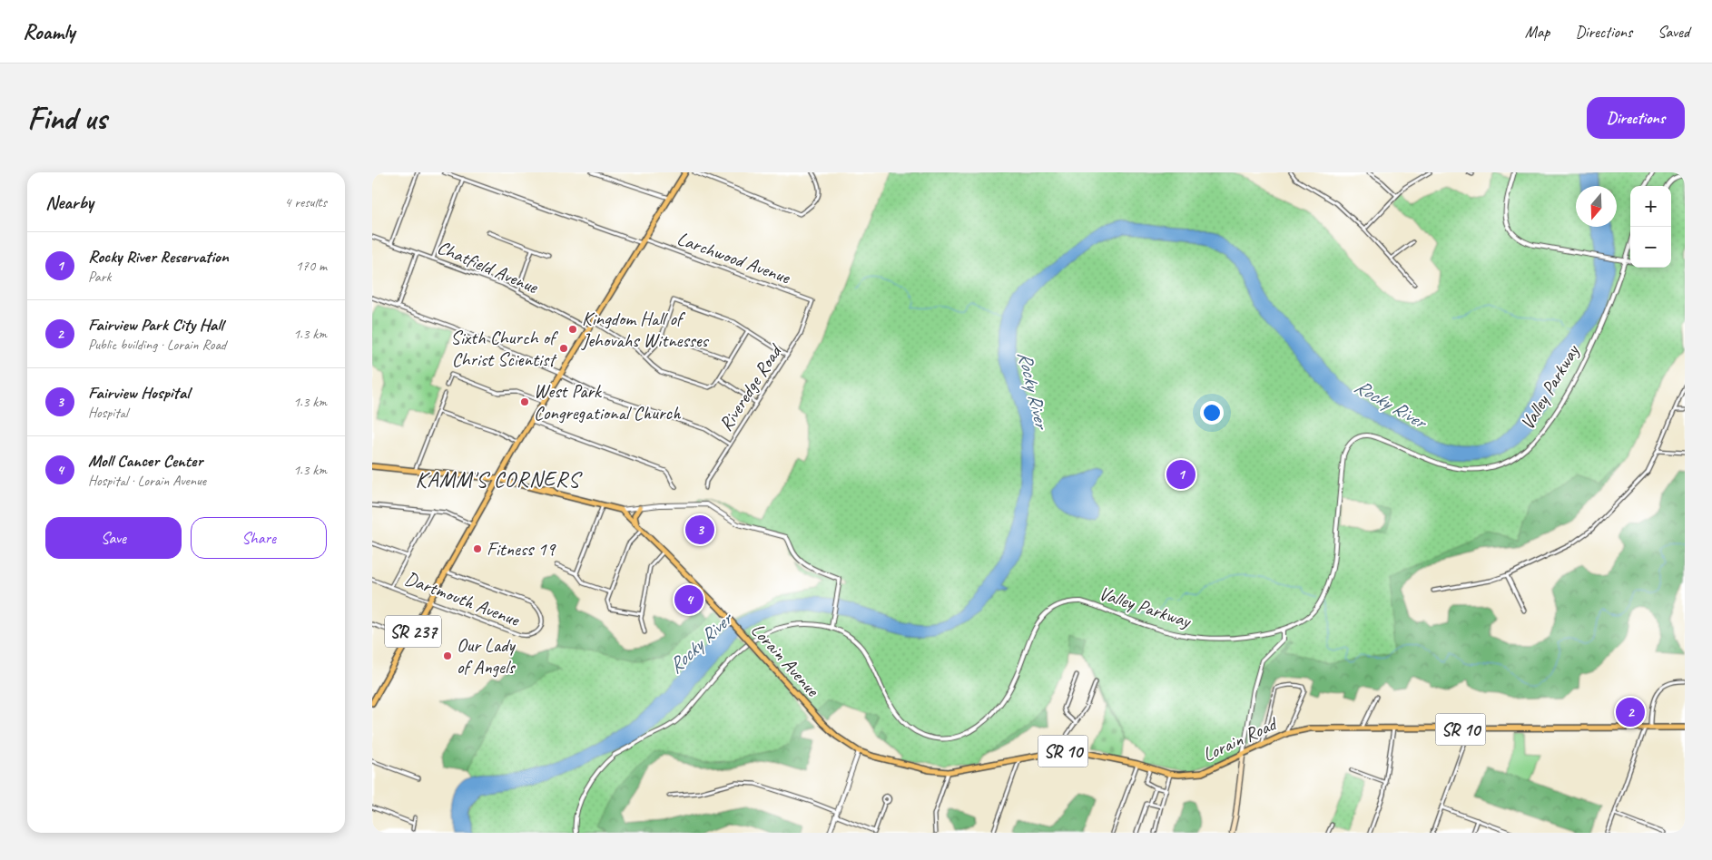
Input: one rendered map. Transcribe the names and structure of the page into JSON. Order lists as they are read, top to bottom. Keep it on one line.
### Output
{"streets":{"main road":["SR 237","Lorain Avenue","SR 10","Lorain Road"],"street":["Larchwood Avenue","Chatfield Avenue","Valley Parkway","Riveredge Road","Dartmouth Avenue"]},"crossings":[["Larchwood Avenue","Riveredge Road"],["Larchwood Avenue","SR 237"],["Chatfield Avenue","SR 237"],["Dartmouth Avenue","SR 237"],["SR 237","Lorain Avenue"],["Lorain Avenue","Lorain Road"]],"districts":["KAMM'S CORNERS"],"water":["Rocky River"],"places":["Kingdom Hall of Jehovahs Witnesses","Sixth Church of Christ Scientist","West Park Congregational Church","Fitness 19","Our Lady of Angels"],"north":"bottom","page":{"header":"Roamly","nav":["Map","Directions","Saved"],"buttons":["Directions",["Save","Share"]],"title":"Find us","heading":["Nearby","4 results"],"map_buttons":["+","−"],"list":[{"mark":"1","name":"Rocky River Reservation","note":"Park","value":"170 m"},{"mark":"2","name":"Fairview Park City Hall","note":"Public building · Lorain Road","value":"1.3 km"},{"mark":"3","name":"Fairview Hospital","note":"Hospital","value":"1.3 km"},{"mark":"4","name":"Moll Cancer Center","note":"Hospital · Lorain Avenue","value":"1.3 km"}],"pins":["1","3","4","2"]}}
